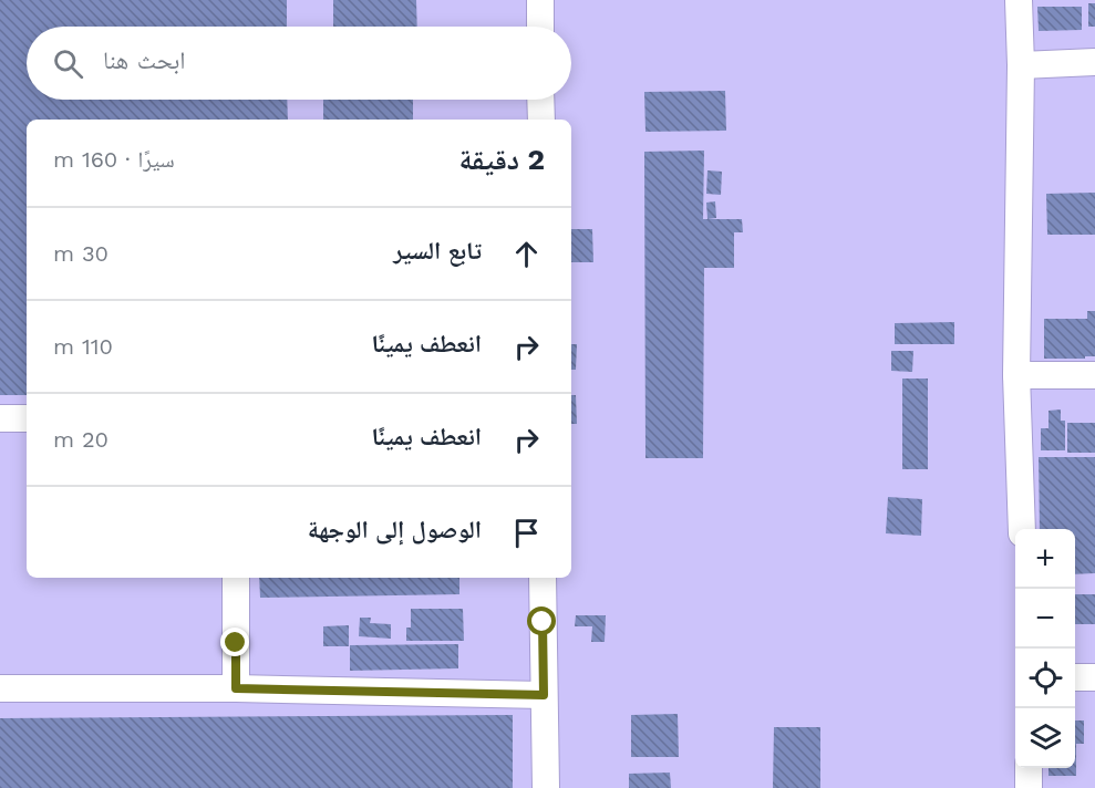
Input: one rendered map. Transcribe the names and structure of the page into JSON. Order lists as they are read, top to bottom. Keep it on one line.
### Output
{"page":{"search":"ابحث هنا","heading":["2 دقيقة","سيرًا · 160 m"],"list":[["تابع السير","30 m"],["انعطف يمينًا","110 m"],["انعطف يمينًا","20 m"],"الوصول إلى الوجهة"],"map_buttons":["+","−"]}}
